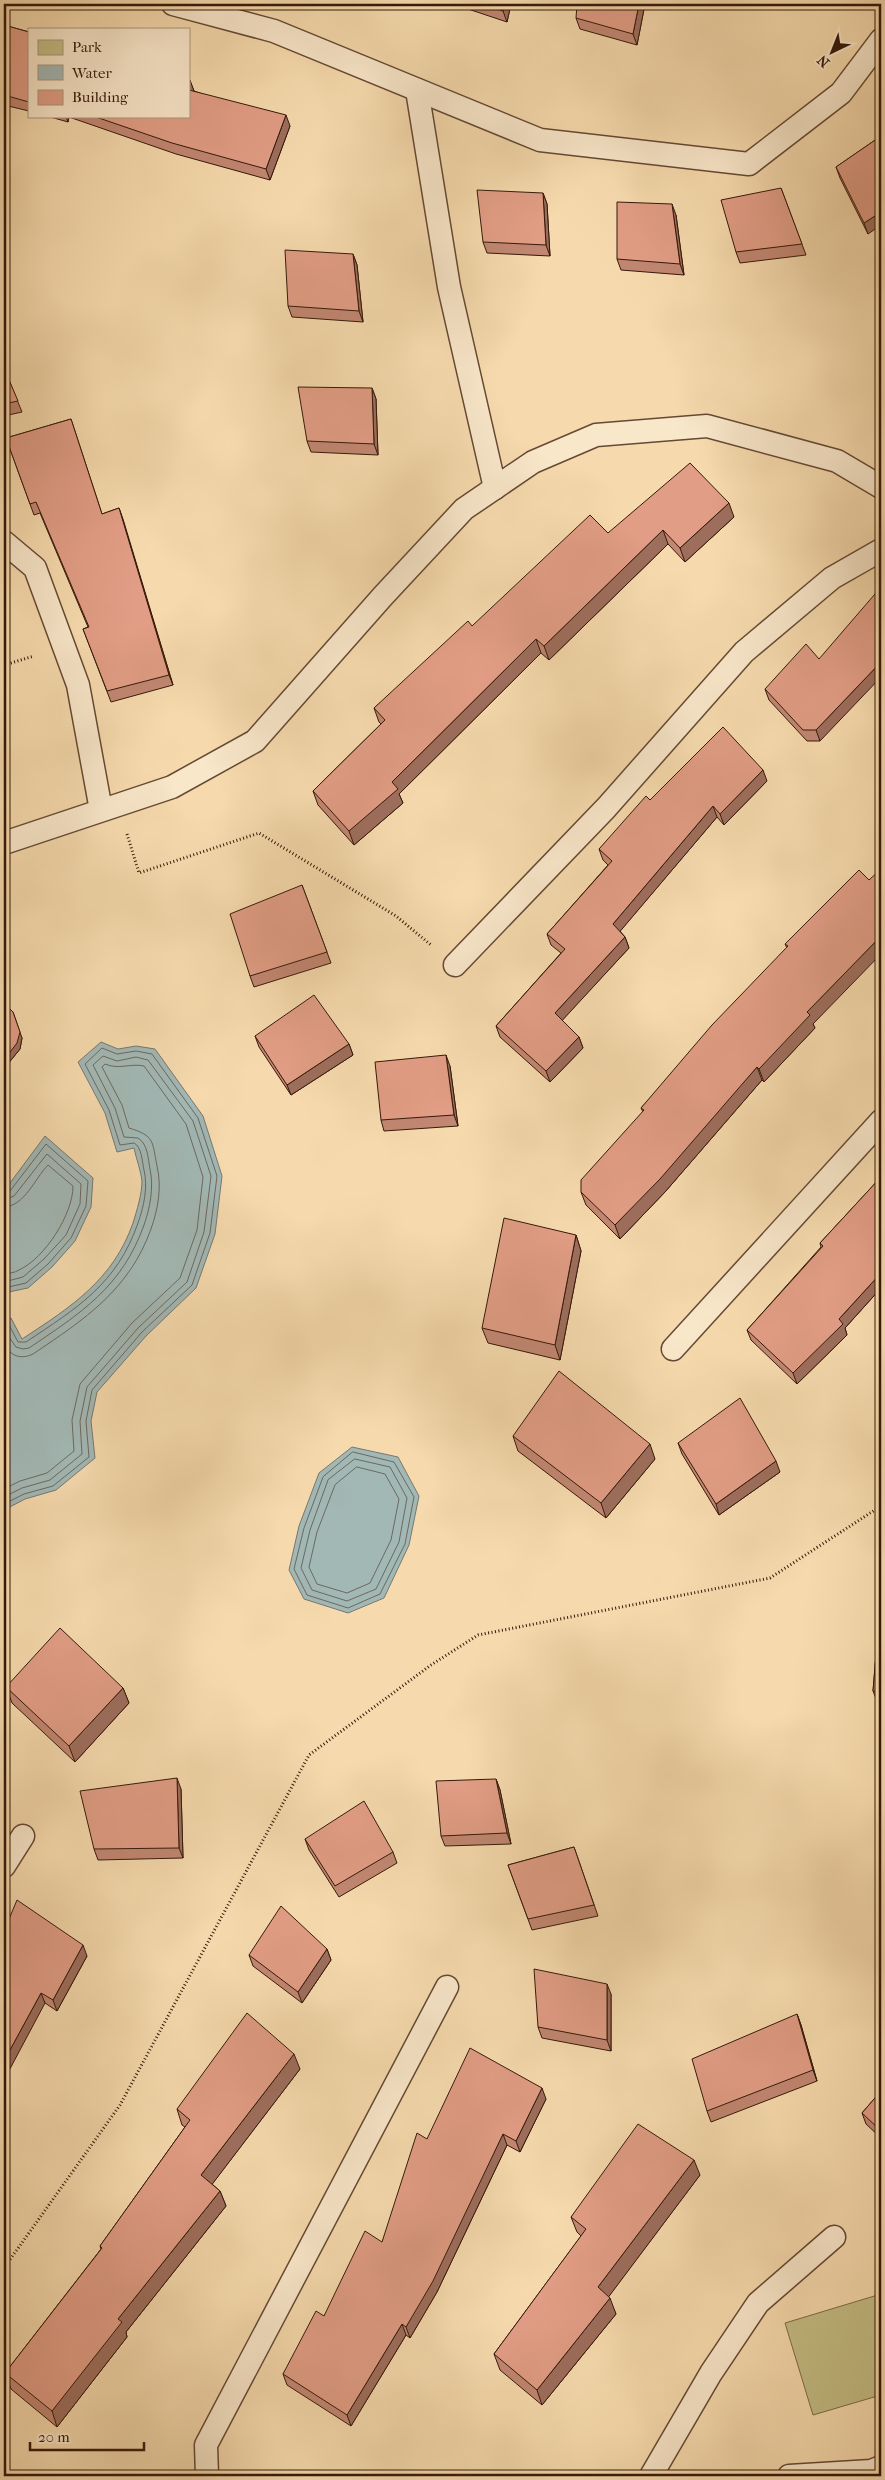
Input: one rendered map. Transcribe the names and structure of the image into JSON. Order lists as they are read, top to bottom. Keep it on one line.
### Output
{"legend":["Park","Water","Building"],"scale_bar":"20 m","north":"bottom left"}
